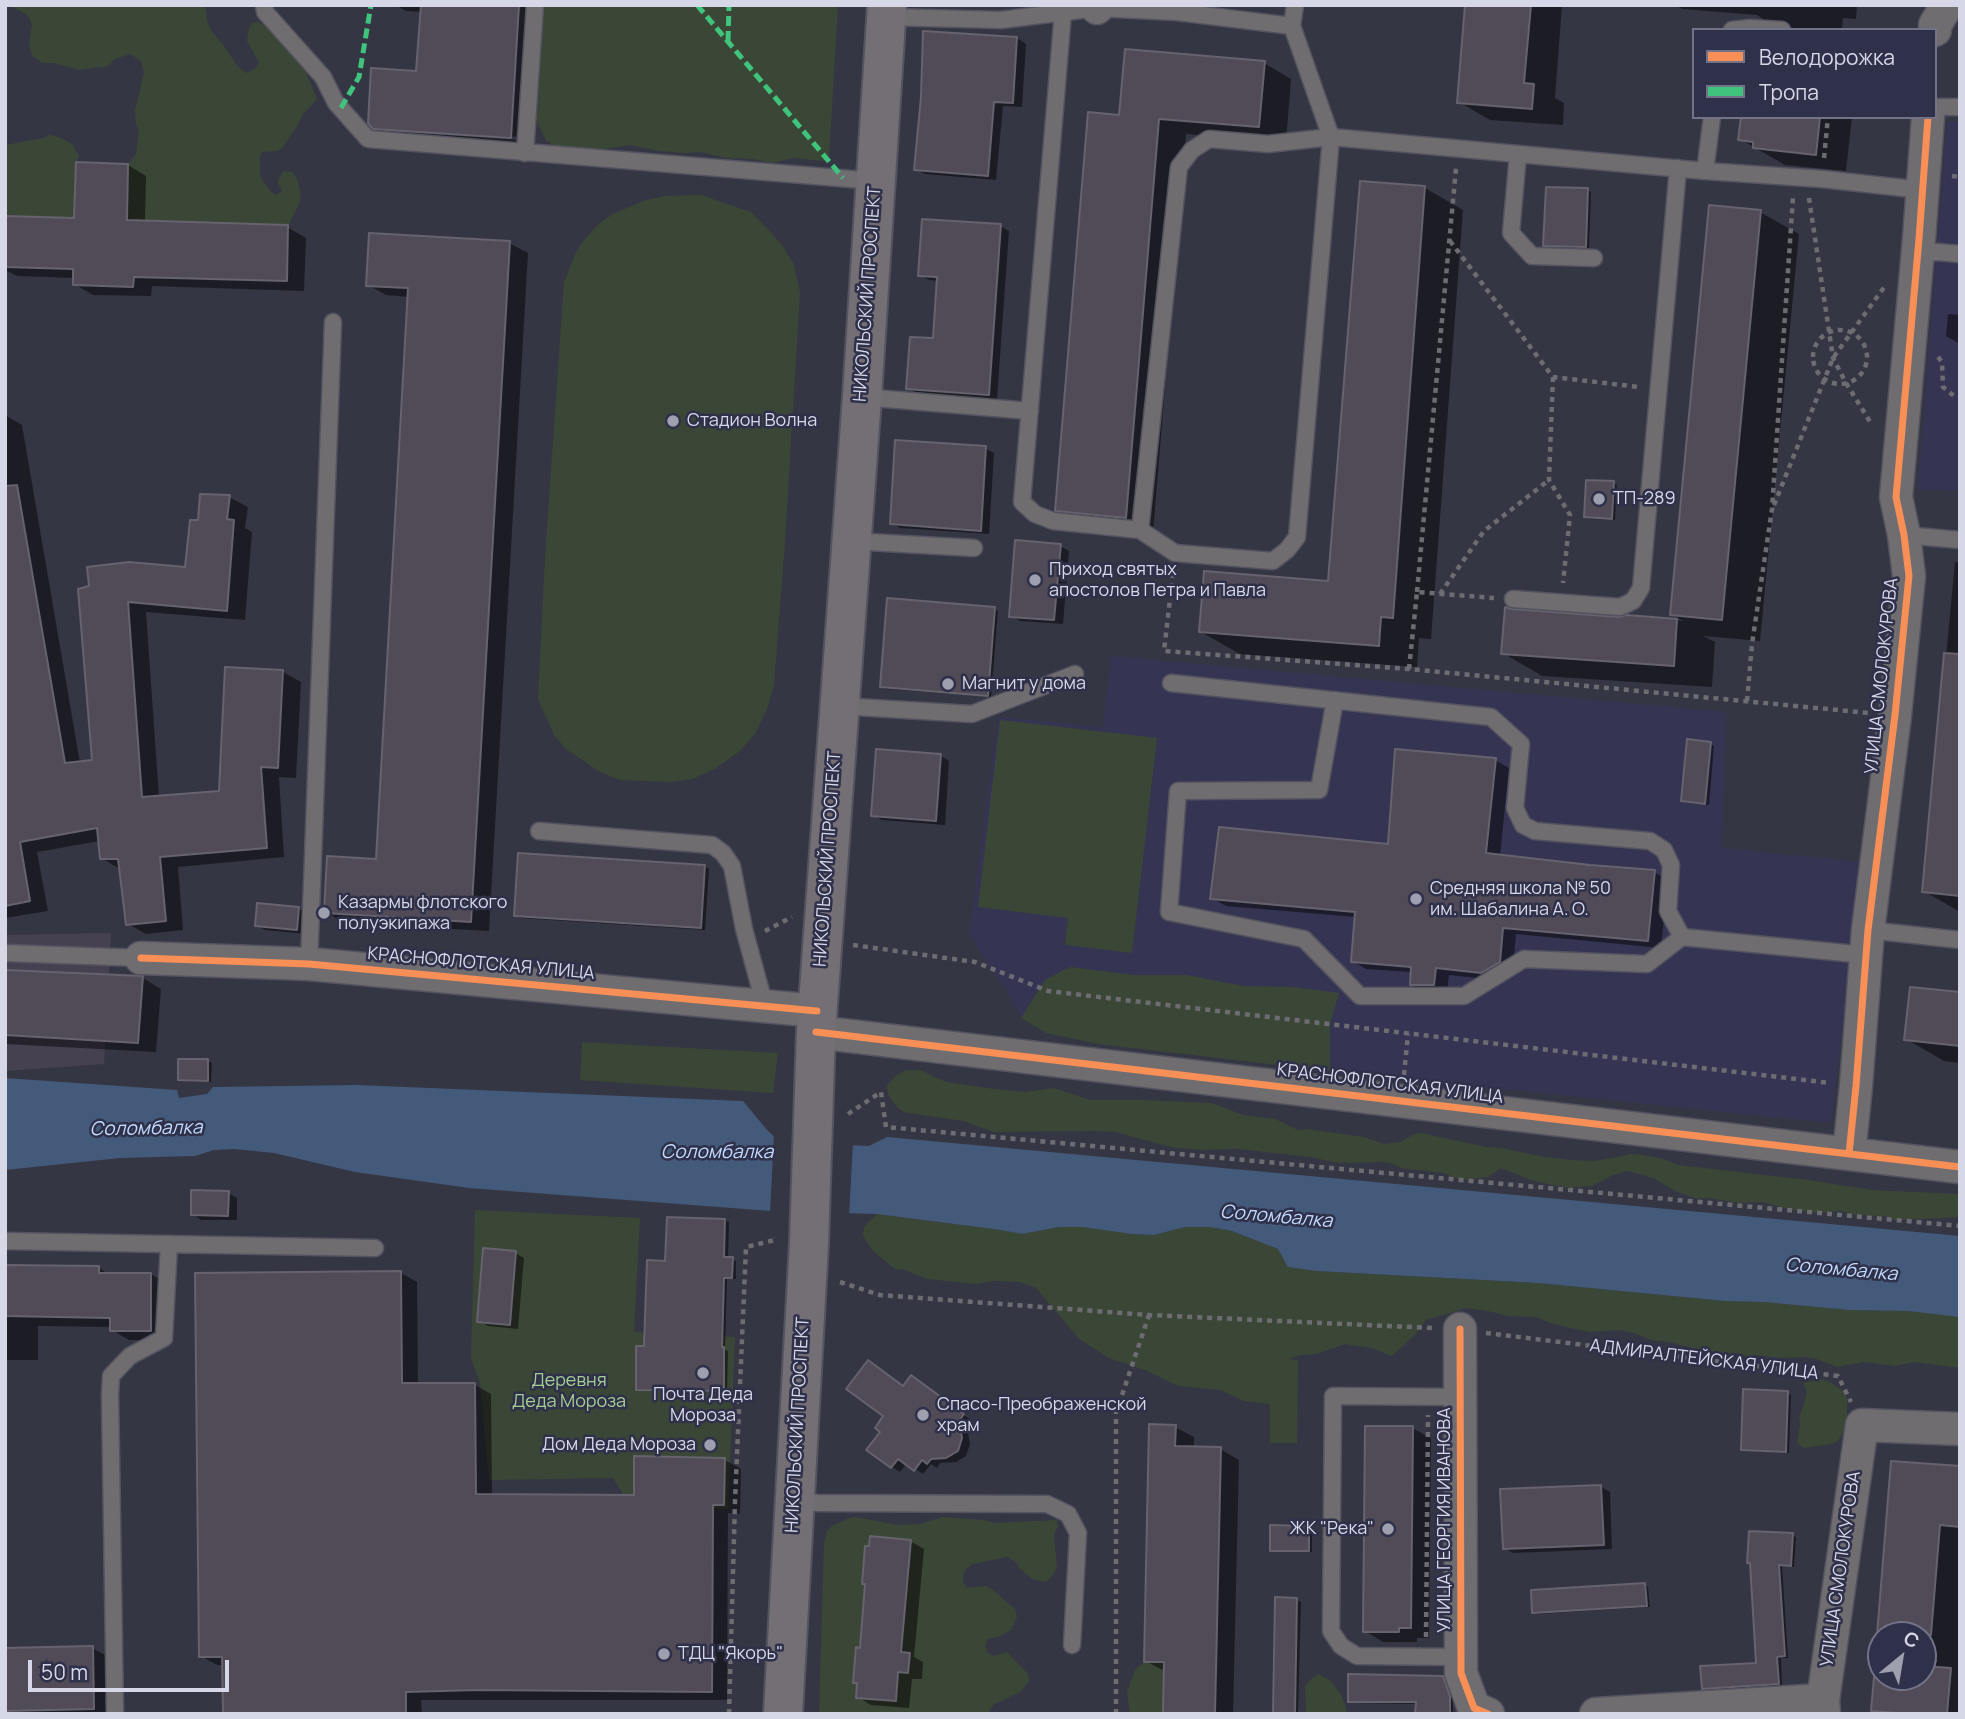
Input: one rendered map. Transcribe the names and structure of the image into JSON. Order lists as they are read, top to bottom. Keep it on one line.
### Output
{"streets":{"main road":["НИКОЛЬСКИЙ ПРОСПЕКТ"],"street":["УЛИЦА СМОЛОКУРОВА","КРАСНОФЛОТСКАЯ УЛИЦА","УЛИЦА ГЕОРГИЯ ИВАНОВА"],"path":["АДМИРАЛТЕЙСКАЯ УЛИЦА"]},"crossings":[["НИКОЛЬСКИЙ ПРОСПЕКТ","КРАСНОФЛОТСКАЯ УЛИЦА"],["УЛИЦА СМОЛОКУРОВА","КРАСНОФЛОТСКАЯ УЛИЦА"],["УЛИЦА СМОЛОКУРОВА","АДМИРАЛТЕЙСКАЯ УЛИЦА"],["АДМИРАЛТЕЙСКАЯ УЛИЦА","УЛИЦА ГЕОРГИЯ ИВАНОВА"]],"water":["Соломбалка"],"parks":["Деревня Деда Мороза"],"places":["Стадион Волна","ТП-289","Приход святых апостолов Петра и Павла","Магнит у дома","Средняя школа № 50 им. Шабалина А. О.","Казармы флотского полуэкипажа","Почта Деда Мороза","Спасо-Преображенской храм","Дом Деда Мороза","ЖК \"Река\"","ТДЦ \"Якорь\""],"legend":["Велодорожка","Тропа"],"scale_bar":"50 m","north":"top right"}
